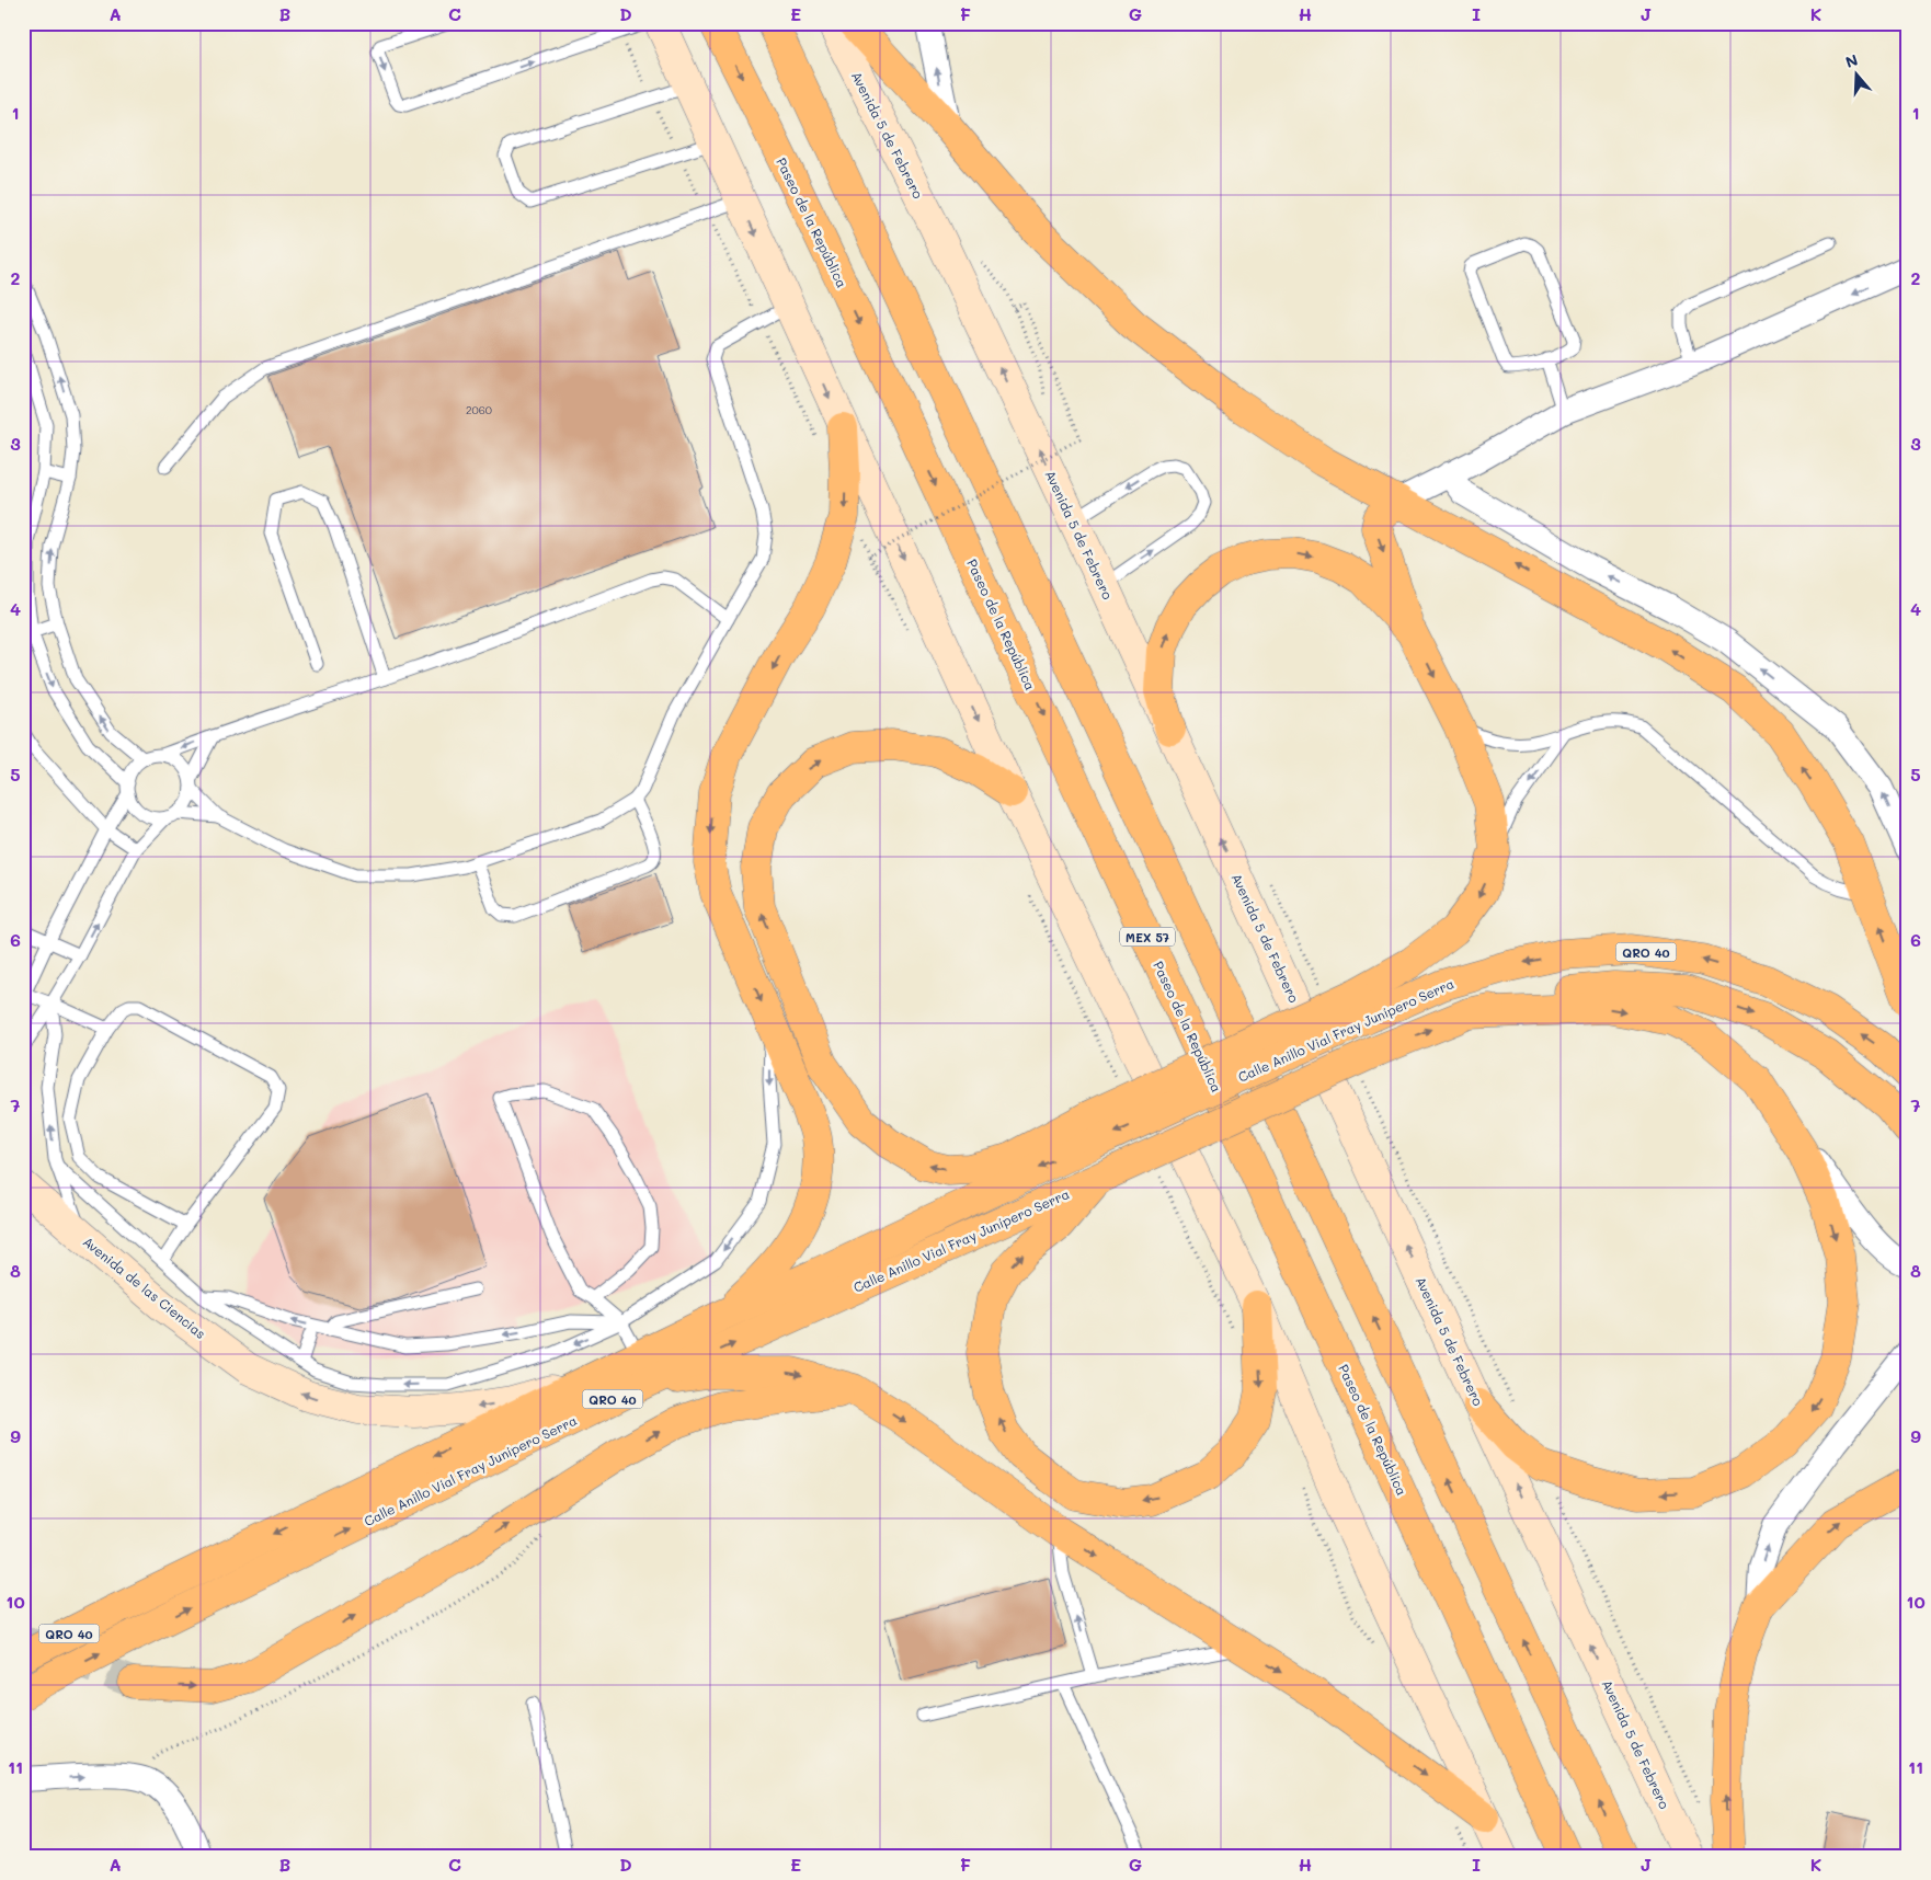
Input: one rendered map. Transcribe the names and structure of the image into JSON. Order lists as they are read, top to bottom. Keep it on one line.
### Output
{"streets":{"highway":["Paseo de la República","MEX 57","QRO 40","Calle Anillo Vial Fray Junípero Serra"],"main road":["Avenida 5 de Febrero","Avenida de las Ciencias"]},"crossings":[["Calle Anillo Vial Fray Junípero Serra","Avenida de las Ciencias"]],"one_way":["Avenida de las Ciencias"],"house_numbers":["2060"],"north":"top","grid":{"columns":["A","B","C","D","E","F","G","H","I","J","K"],"rows":["1","2","3","4","5","6","7","8","9","10","11"]}}
